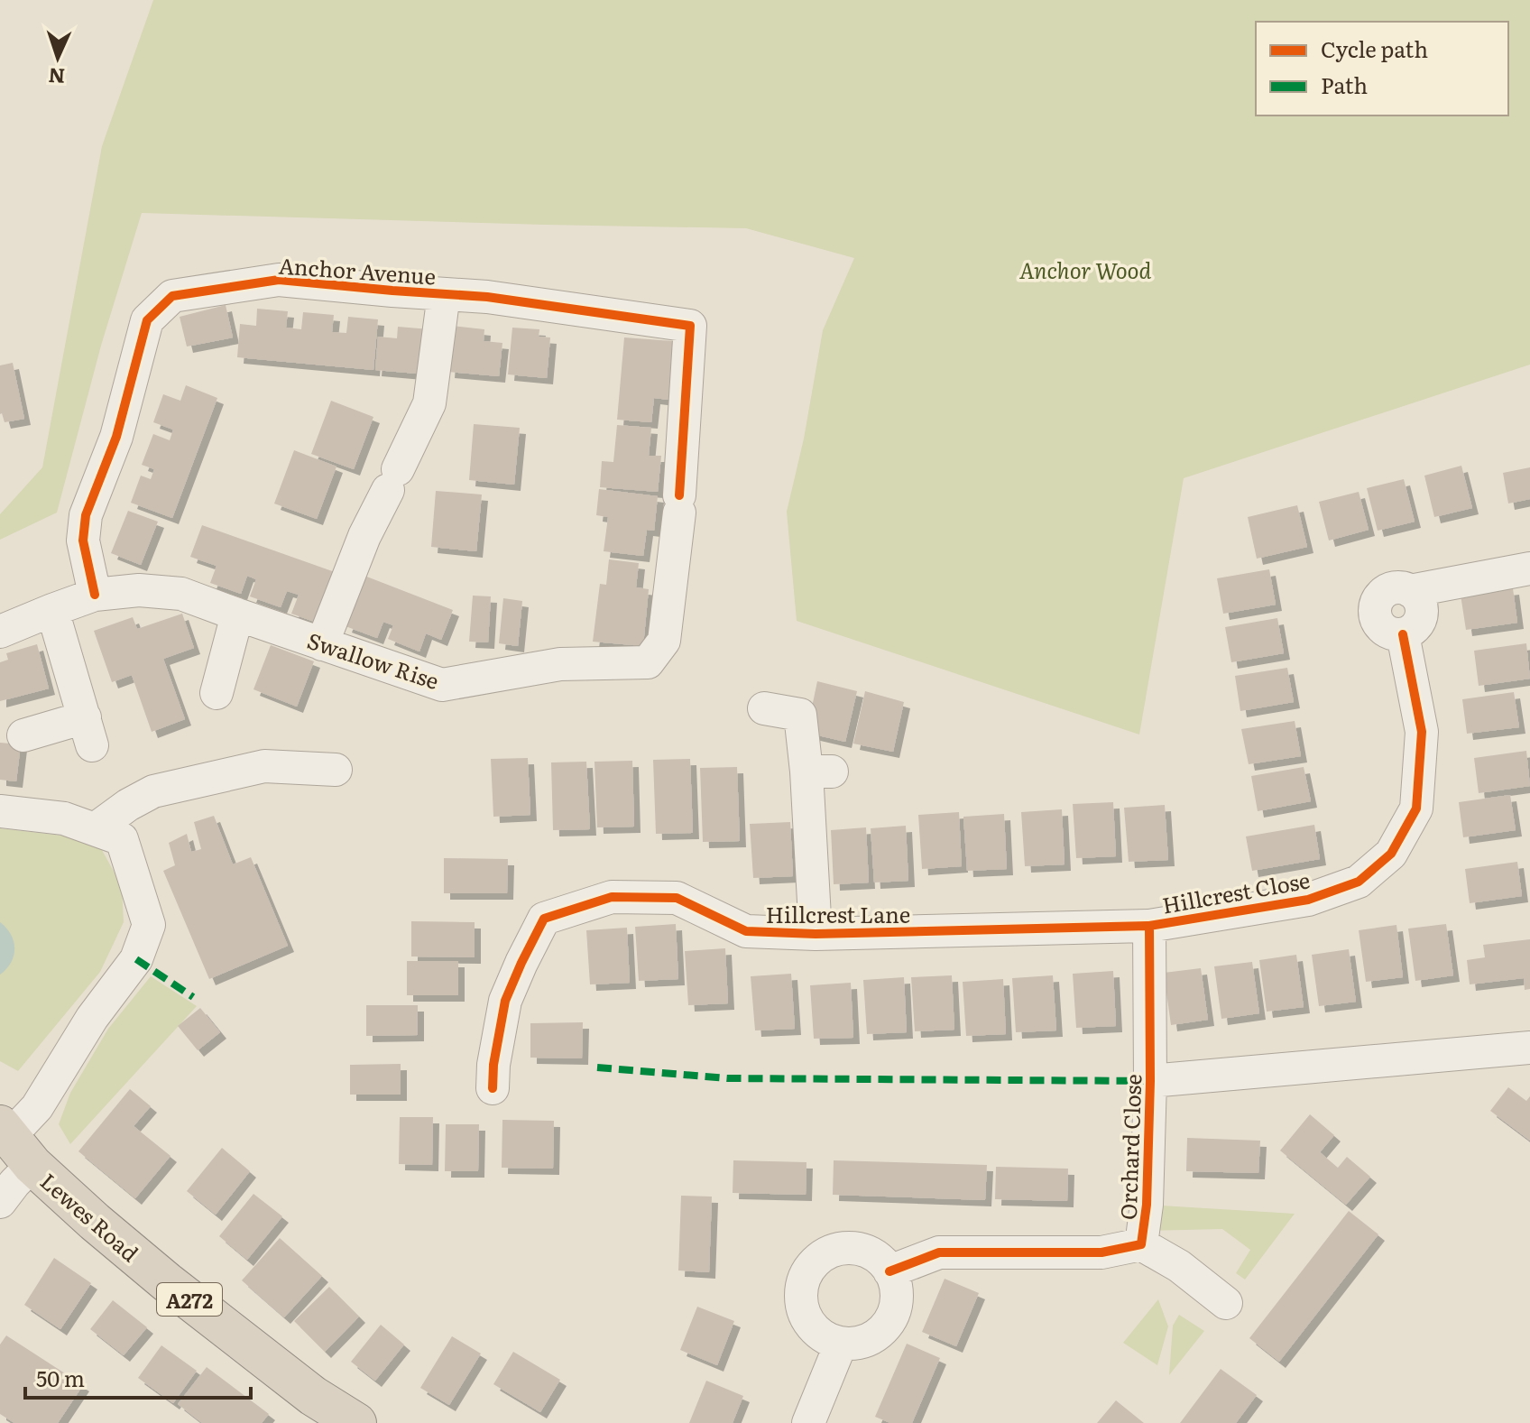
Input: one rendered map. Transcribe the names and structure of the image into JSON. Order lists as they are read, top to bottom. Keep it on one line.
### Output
{"streets":{"highway":["Lewes Road","A272"],"street":["Anchor Avenue","Swallow Rise","Hillcrest Close","Hillcrest Lane","Orchard Close"]},"crossings":[["Anchor Avenue","Swallow Rise"],["Hillcrest Close","Hillcrest Lane"],["Hillcrest Close","Orchard Close"],["Hillcrest Lane","Orchard Close"]],"parks":["Anchor Wood"],"legend":["Cycle path","Path"],"scale_bar":"50 m","north":"bottom"}
